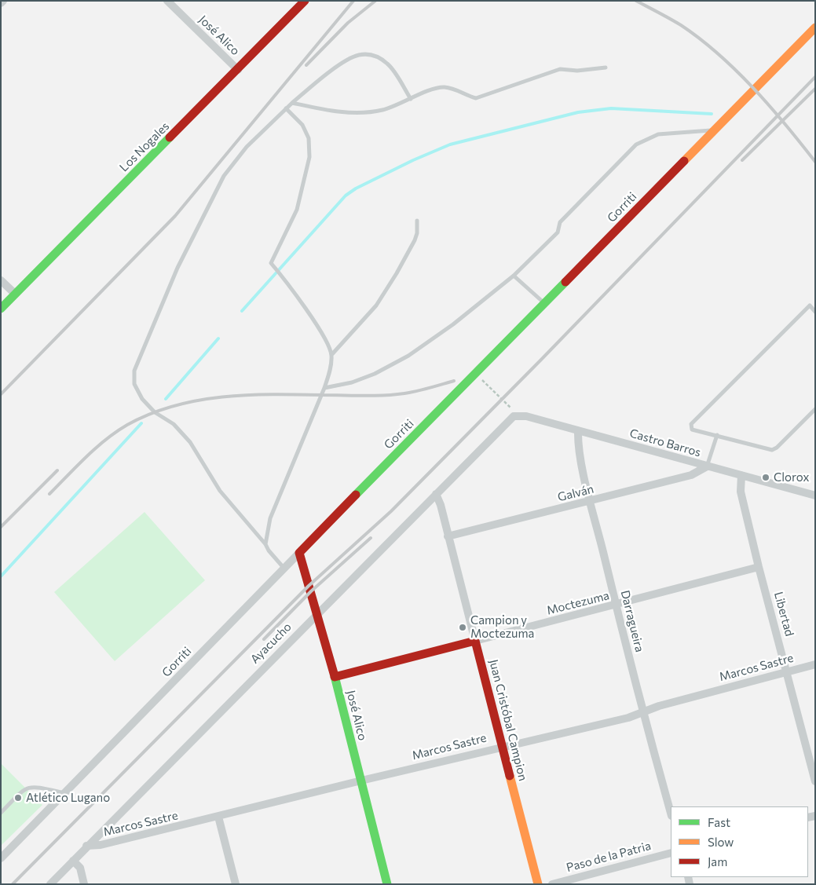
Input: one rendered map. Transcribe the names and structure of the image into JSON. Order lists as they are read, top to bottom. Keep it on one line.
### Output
{"streets":{"street":["José Alico","Los Nogales","Gorriti","Castro Barros","Galván","Moctezuma","Libertad","Darragueira","Ayacucho","Marcos Sastre","Juan Cristóbal Campion","Paso de la Patria"]},"crossings":[["José Alico","Los Nogales"],["José Alico","Gorriti"],["José Alico","Moctezuma"],["José Alico","Ayacucho"],["José Alico","Marcos Sastre"],["Castro Barros","Galván"],["Castro Barros","Libertad"],["Castro Barros","Darragueira"],["Castro Barros","Ayacucho"],["Galván","Darragueira"],["Galván","Juan Cristóbal Campion"],["Moctezuma","Libertad"],["Moctezuma","Darragueira"],["Moctezuma","Juan Cristóbal Campion"],["Libertad","Marcos Sastre"],["Darragueira","Marcos Sastre"],["Ayacucho","Marcos Sastre"],["Ayacucho","Juan Cristóbal Campion"],["Marcos Sastre","Juan Cristóbal Campion"]],"places":["Clorox","Campion y Moctezuma","Atlético Lugano"],"legend":["Fast","Slow","Jam"]}
